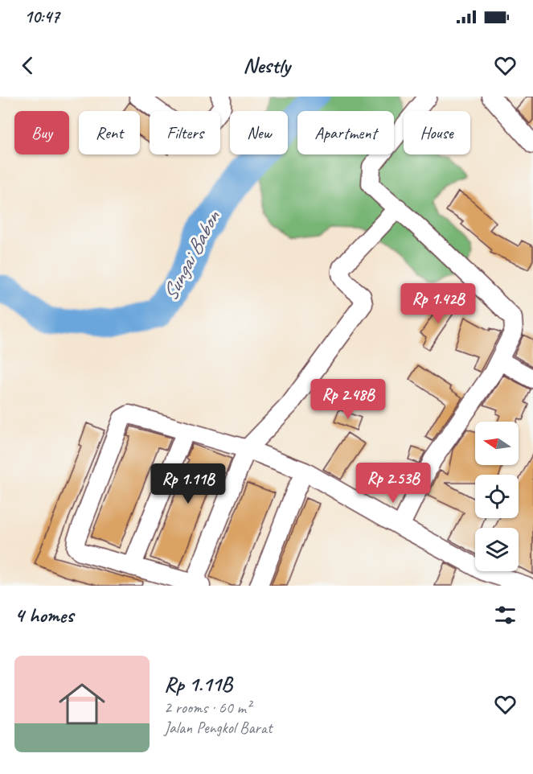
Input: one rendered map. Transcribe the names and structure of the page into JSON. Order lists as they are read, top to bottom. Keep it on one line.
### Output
{"water":["Sungai Babon"],"north":"left","page":{"status":"10:47","header":"Nestly","chip":["Buy","Rent","Filters","New","Apartment","House"],"price":["Rp 1.42B","Rp 2.48B","Rp 2.53B","Rp 1.11B"],"heading":"4 homes","list":[{"name":"Rp 1.11B","note":"2 rooms · 60 m² · Jalan Pengkol Barat"}]}}
